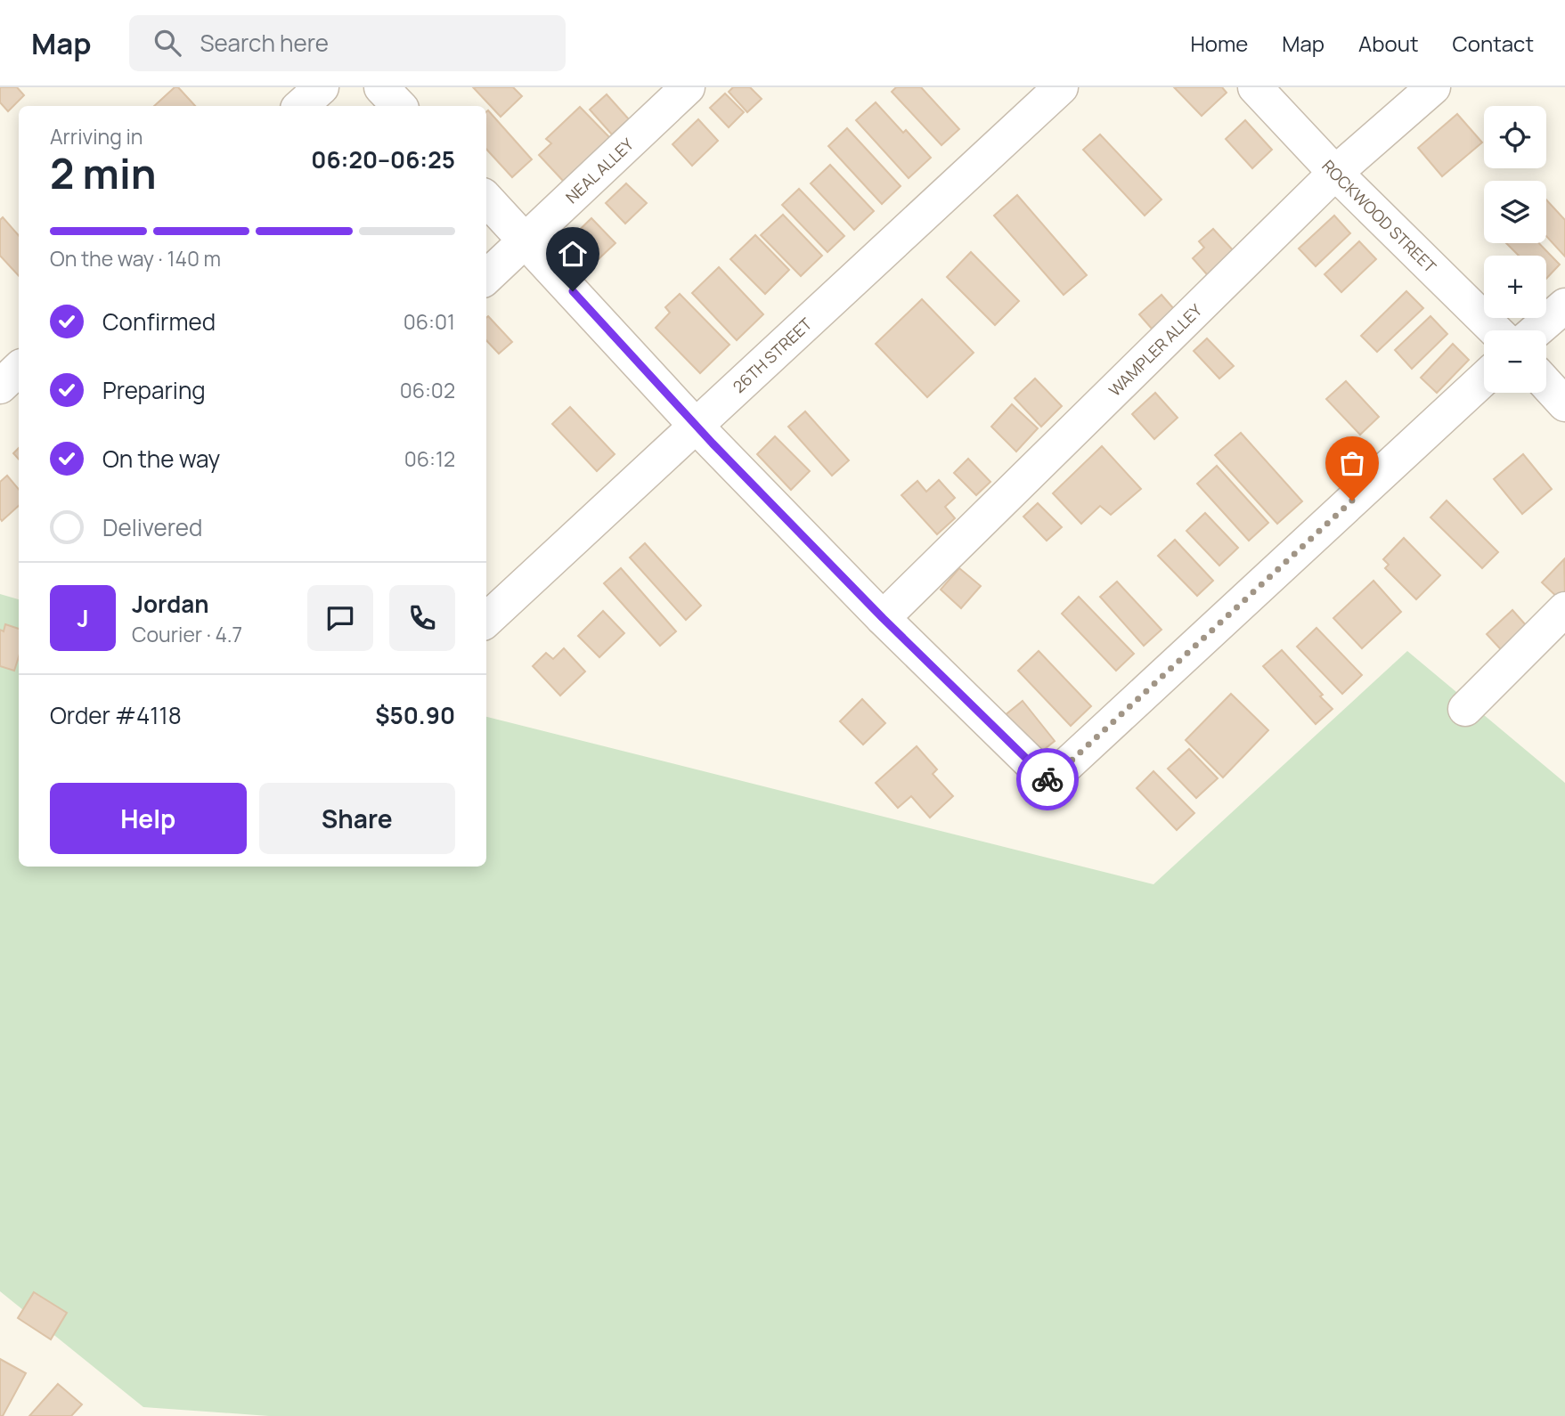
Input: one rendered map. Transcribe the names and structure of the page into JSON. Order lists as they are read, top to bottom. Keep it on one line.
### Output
{"streets":{"street":["NEAL ALLEY","ROCKWOOD STREET","WAMPLER ALLEY","26TH STREET"]},"crossings":[["ROCKWOOD STREET","WAMPLER ALLEY"]],"page":{"header":"Map","search":"Search here","nav":["Home","Map","About","Contact"],"map_buttons":["+","−"],"heading":["2 min","Arriving in","06:20–06:25"],"panel":["Jordan","Courier · 4.7","Order #4118","$50.90"],"bar":"On the way · 140 m","list":[["Confirmed","06:01"],["Preparing","06:02"],["On the way","06:12"],"Delivered"],"round":"J","buttons":["Help","Share"]}}
